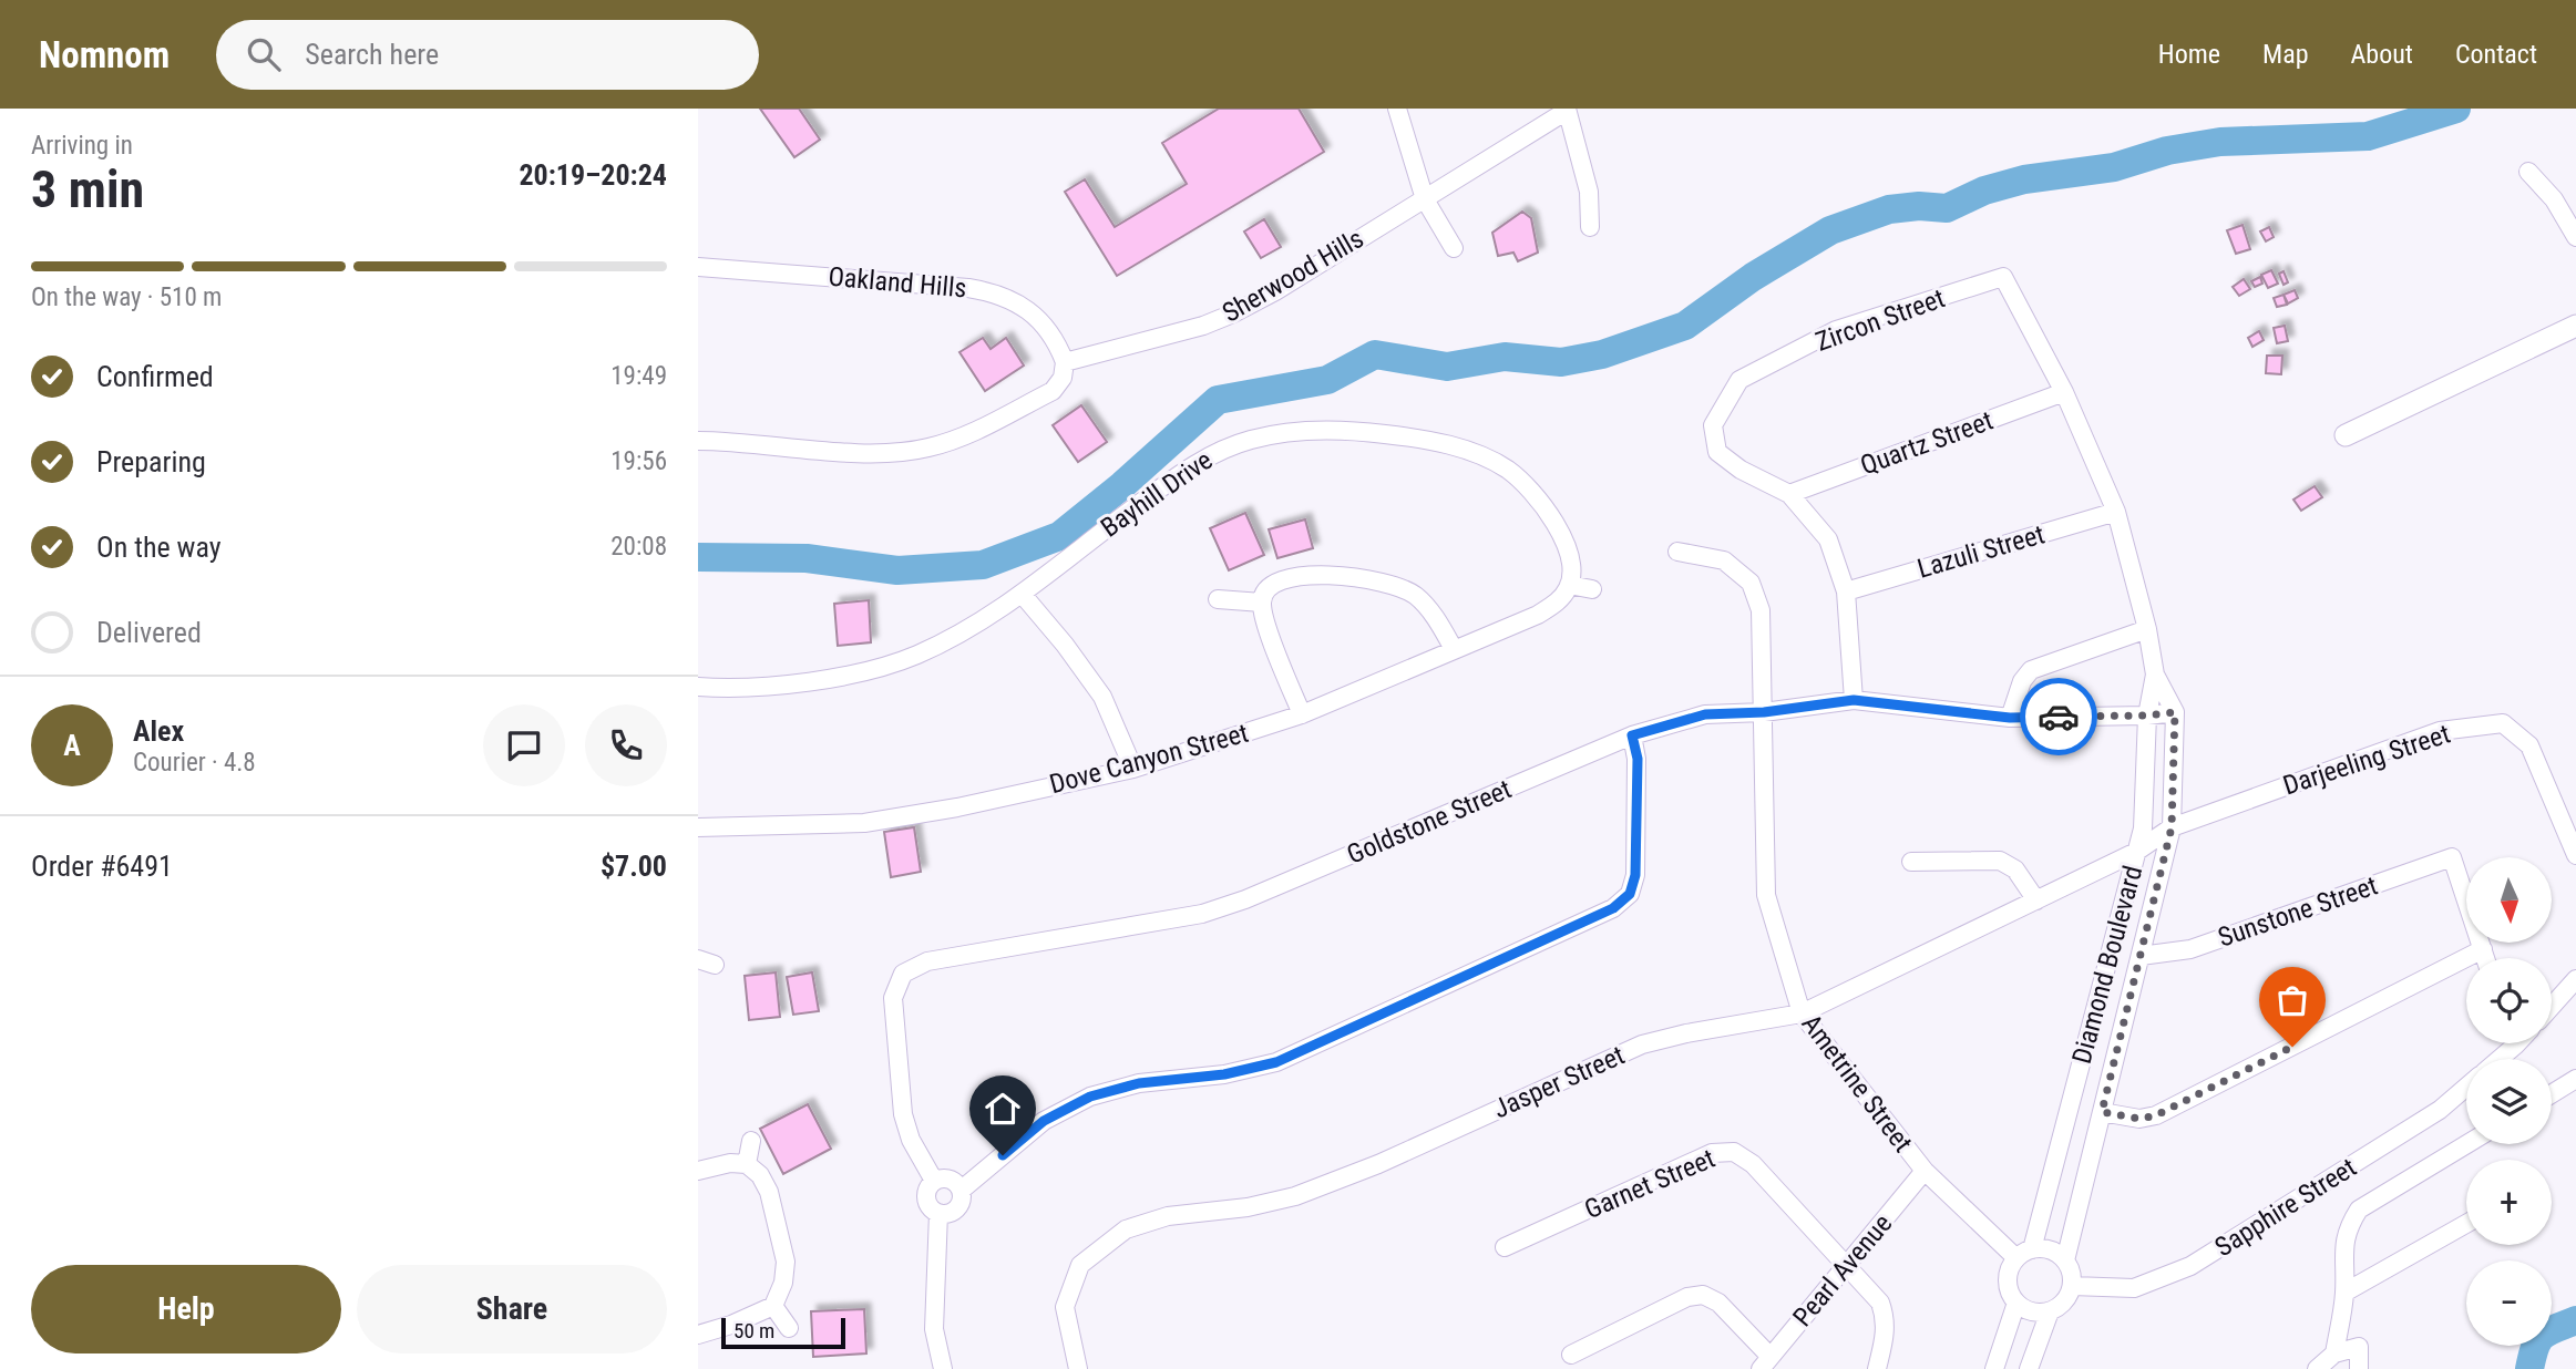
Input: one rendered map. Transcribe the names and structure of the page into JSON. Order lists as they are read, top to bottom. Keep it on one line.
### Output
{"streets":{"street":["Sherwood Hills","Oakland Hills","Zircon Street","Quartz Street","Bayhill Drive","Lazuli Street","Dove Canyon Street","Darjeeling Street","Goldstone Street","Sunstone Street","Diamond Boulevard","Jasper Street","Ametrine Street","Garnet Street","Sapphire Street","Pearl Avenue"]},"crossings":[["Sherwood Hills","Oakland Hills"],["Zircon Street","Quartz Street"],["Zircon Street","Diamond Boulevard"],["Quartz Street","Diamond Boulevard"],["Bayhill Drive","Dove Canyon Street"],["Lazuli Street","Diamond Boulevard"],["Darjeeling Street","Diamond Boulevard"],["Darjeeling Street","Jasper Street"],["Goldstone Street","Diamond Boulevard"],["Goldstone Street","Ametrine Street"],["Sunstone Street","Diamond Boulevard"],["Diamond Boulevard","Jasper Street"],["Diamond Boulevard","Ametrine Street"],["Diamond Boulevard","Sapphire Street"],["Jasper Street","Ametrine Street"],["Ametrine Street","Sapphire Street"],["Ametrine Street","Pearl Avenue"],["Garnet Street","Pearl Avenue"]],"scale_bar":"50 m","north":"bottom","page":{"header":"Nomnom","search":"Search here","nav":["Home","Map","About","Contact"],"heading":["3 min","Arriving in","20:19–20:24"],"panel":["Alex","Courier · 4.8","Order #6491","$7.00"],"bar":"On the way · 510 m","list":[["Confirmed","19:49"],["Preparing","19:56"],["On the way","20:08"],"Delivered"],"round":"A","map_buttons":["+","−"],"buttons":["Help","Share"],"scale":"50 m"}}
